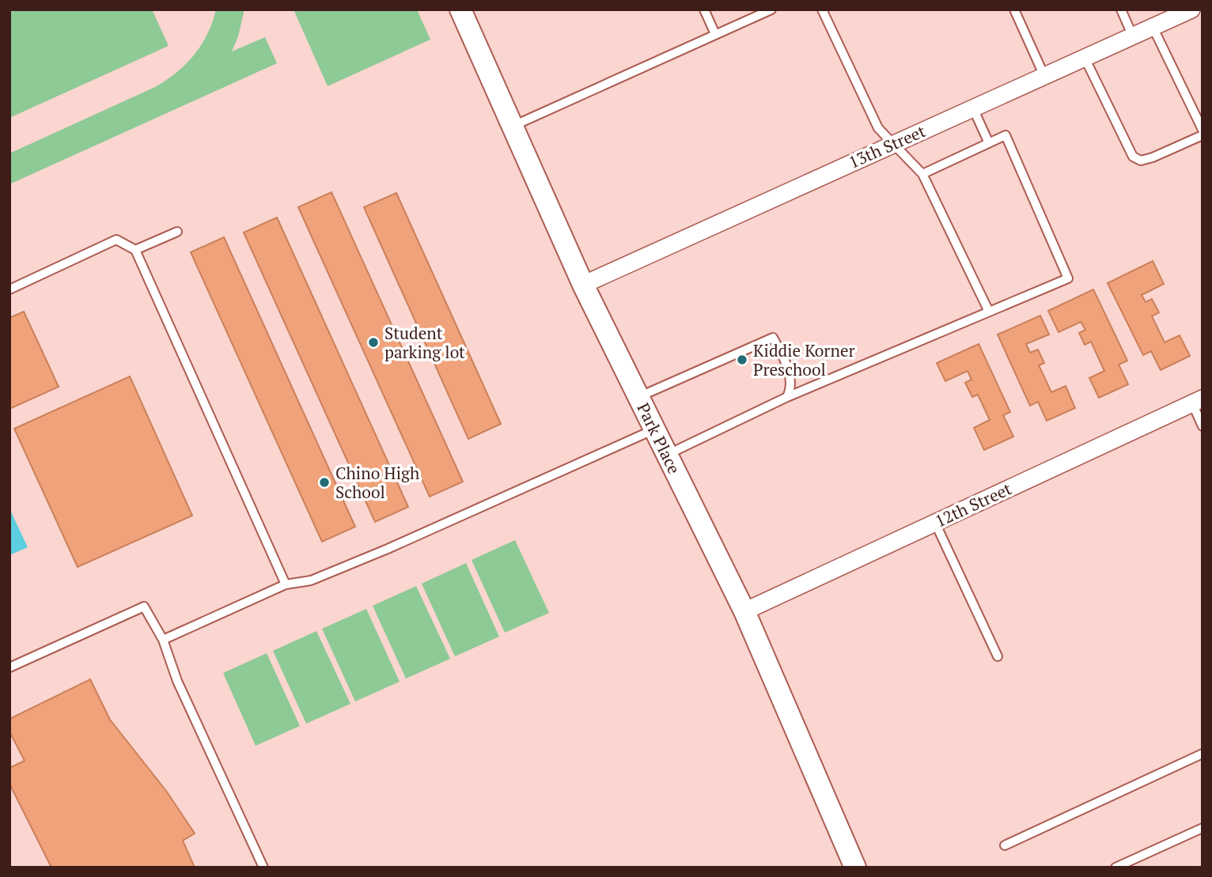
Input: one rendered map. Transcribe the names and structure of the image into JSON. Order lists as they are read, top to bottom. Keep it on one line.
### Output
{"streets":{"street":["13th Street","Park Place","12th Street"]},"crossings":[["13th Street","Park Place"],["Park Place","12th Street"]],"places":["Student parking lot","Kiddie Korner Preschool","Chino High School"]}
